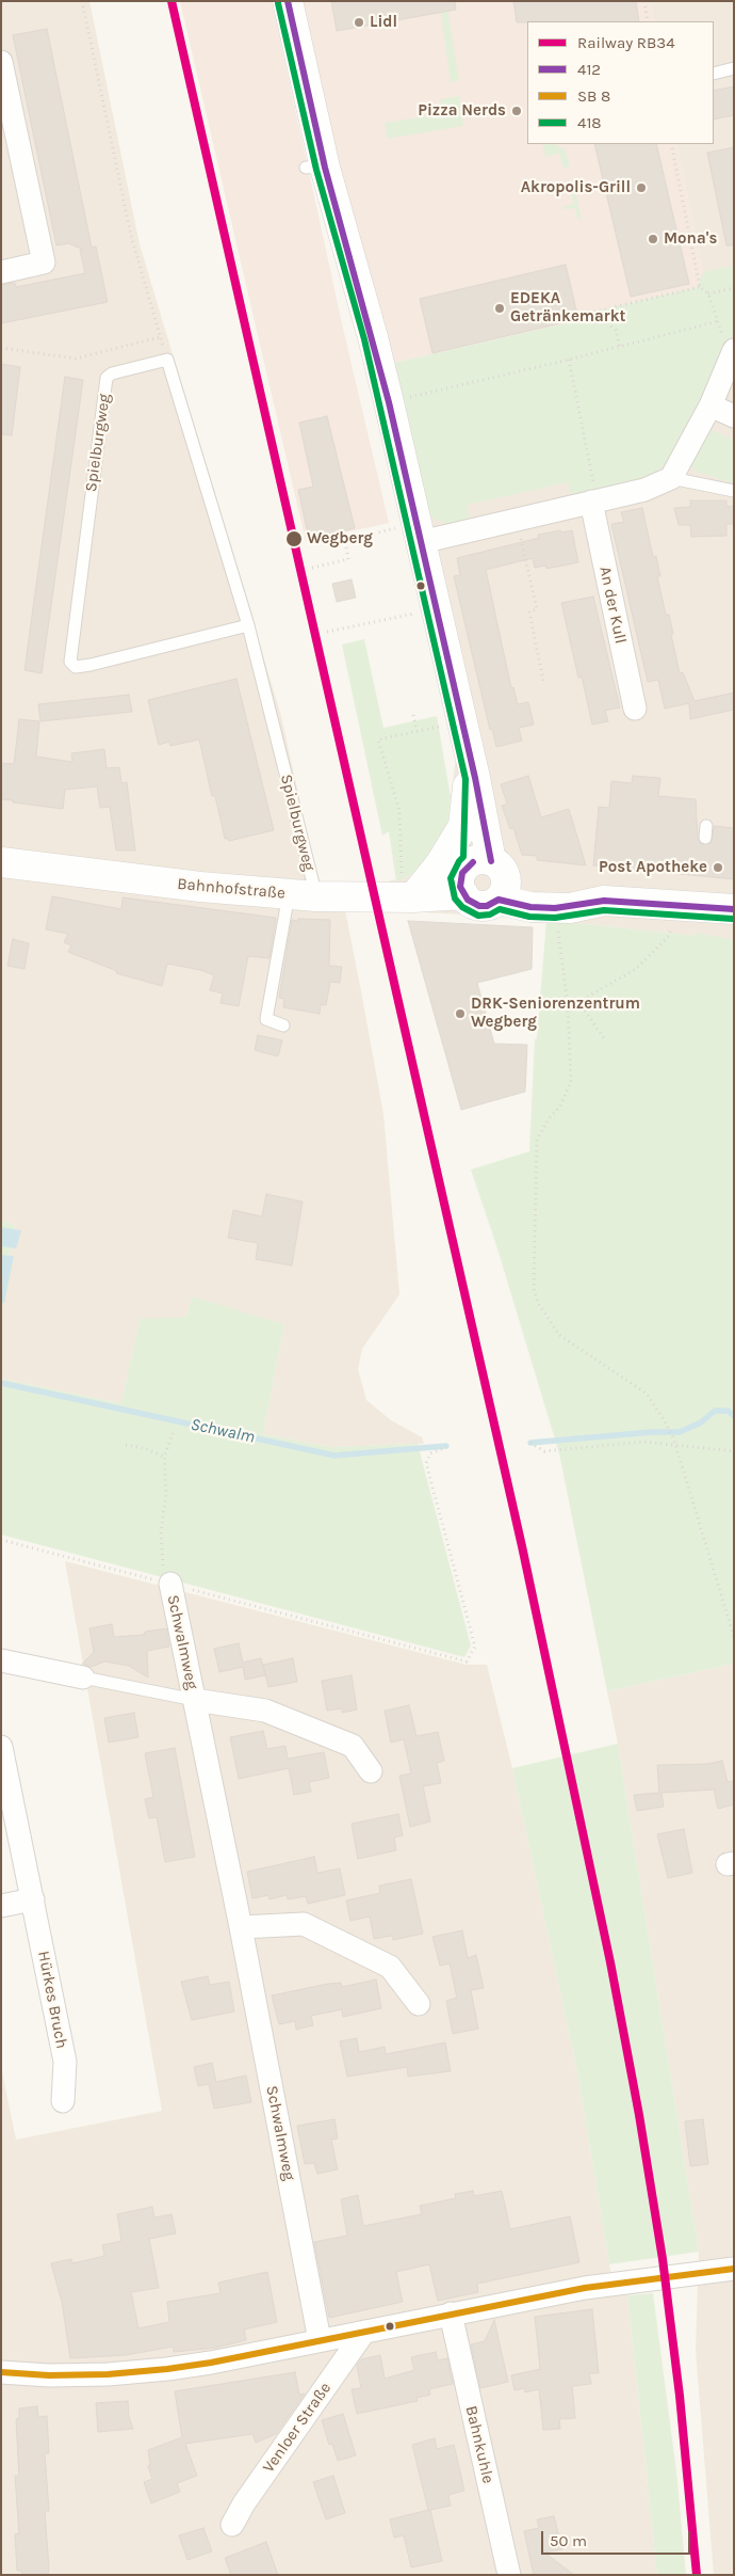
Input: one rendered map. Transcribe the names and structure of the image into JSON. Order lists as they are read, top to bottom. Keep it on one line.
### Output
{"streets":{"street":["An der Kull","Bahnhofstraße","Schwalmweg","Hürkes Bruch","Venloer Straße","Bahnkuhle"],"lane":["Spielburgweg"]},"crossings":[["Spielburgweg","Bahnhofstraße"]],"water":["Schwalm"],"places":["Lidl","Pizza Nerds","Akropolis-Grill","Mona's","EDEKA Getränkemarkt","Wegberg","Post Apotheke","DRK-Seniorenzentrum Wegberg"],"lines":["rail line RB34","transit line 412","transit line 418"],"legend":["Railway RB34","412","SB 8","418"],"scale_bar":"50 m"}
